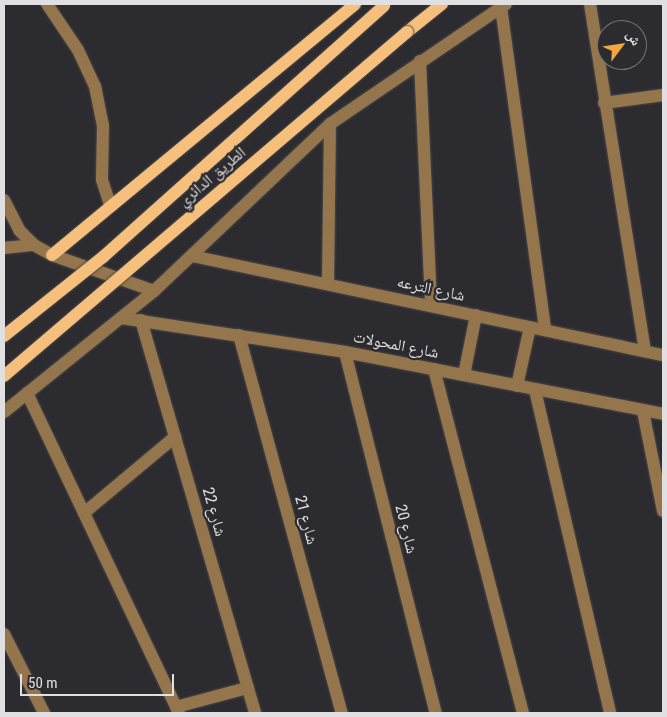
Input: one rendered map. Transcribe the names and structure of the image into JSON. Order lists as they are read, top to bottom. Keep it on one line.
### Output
{"streets":{"main road":["الطريق الدائري"],"street":["شارع الترعه","شارع المحولات","شارع 22","شارع 21","شارع 20"]},"crossings":[["شارع المحولات","شارع 22"],["شارع المحولات","شارع 21"],["شارع المحولات","شارع 20"]],"scale_bar":"50 m","north":"top right"}
